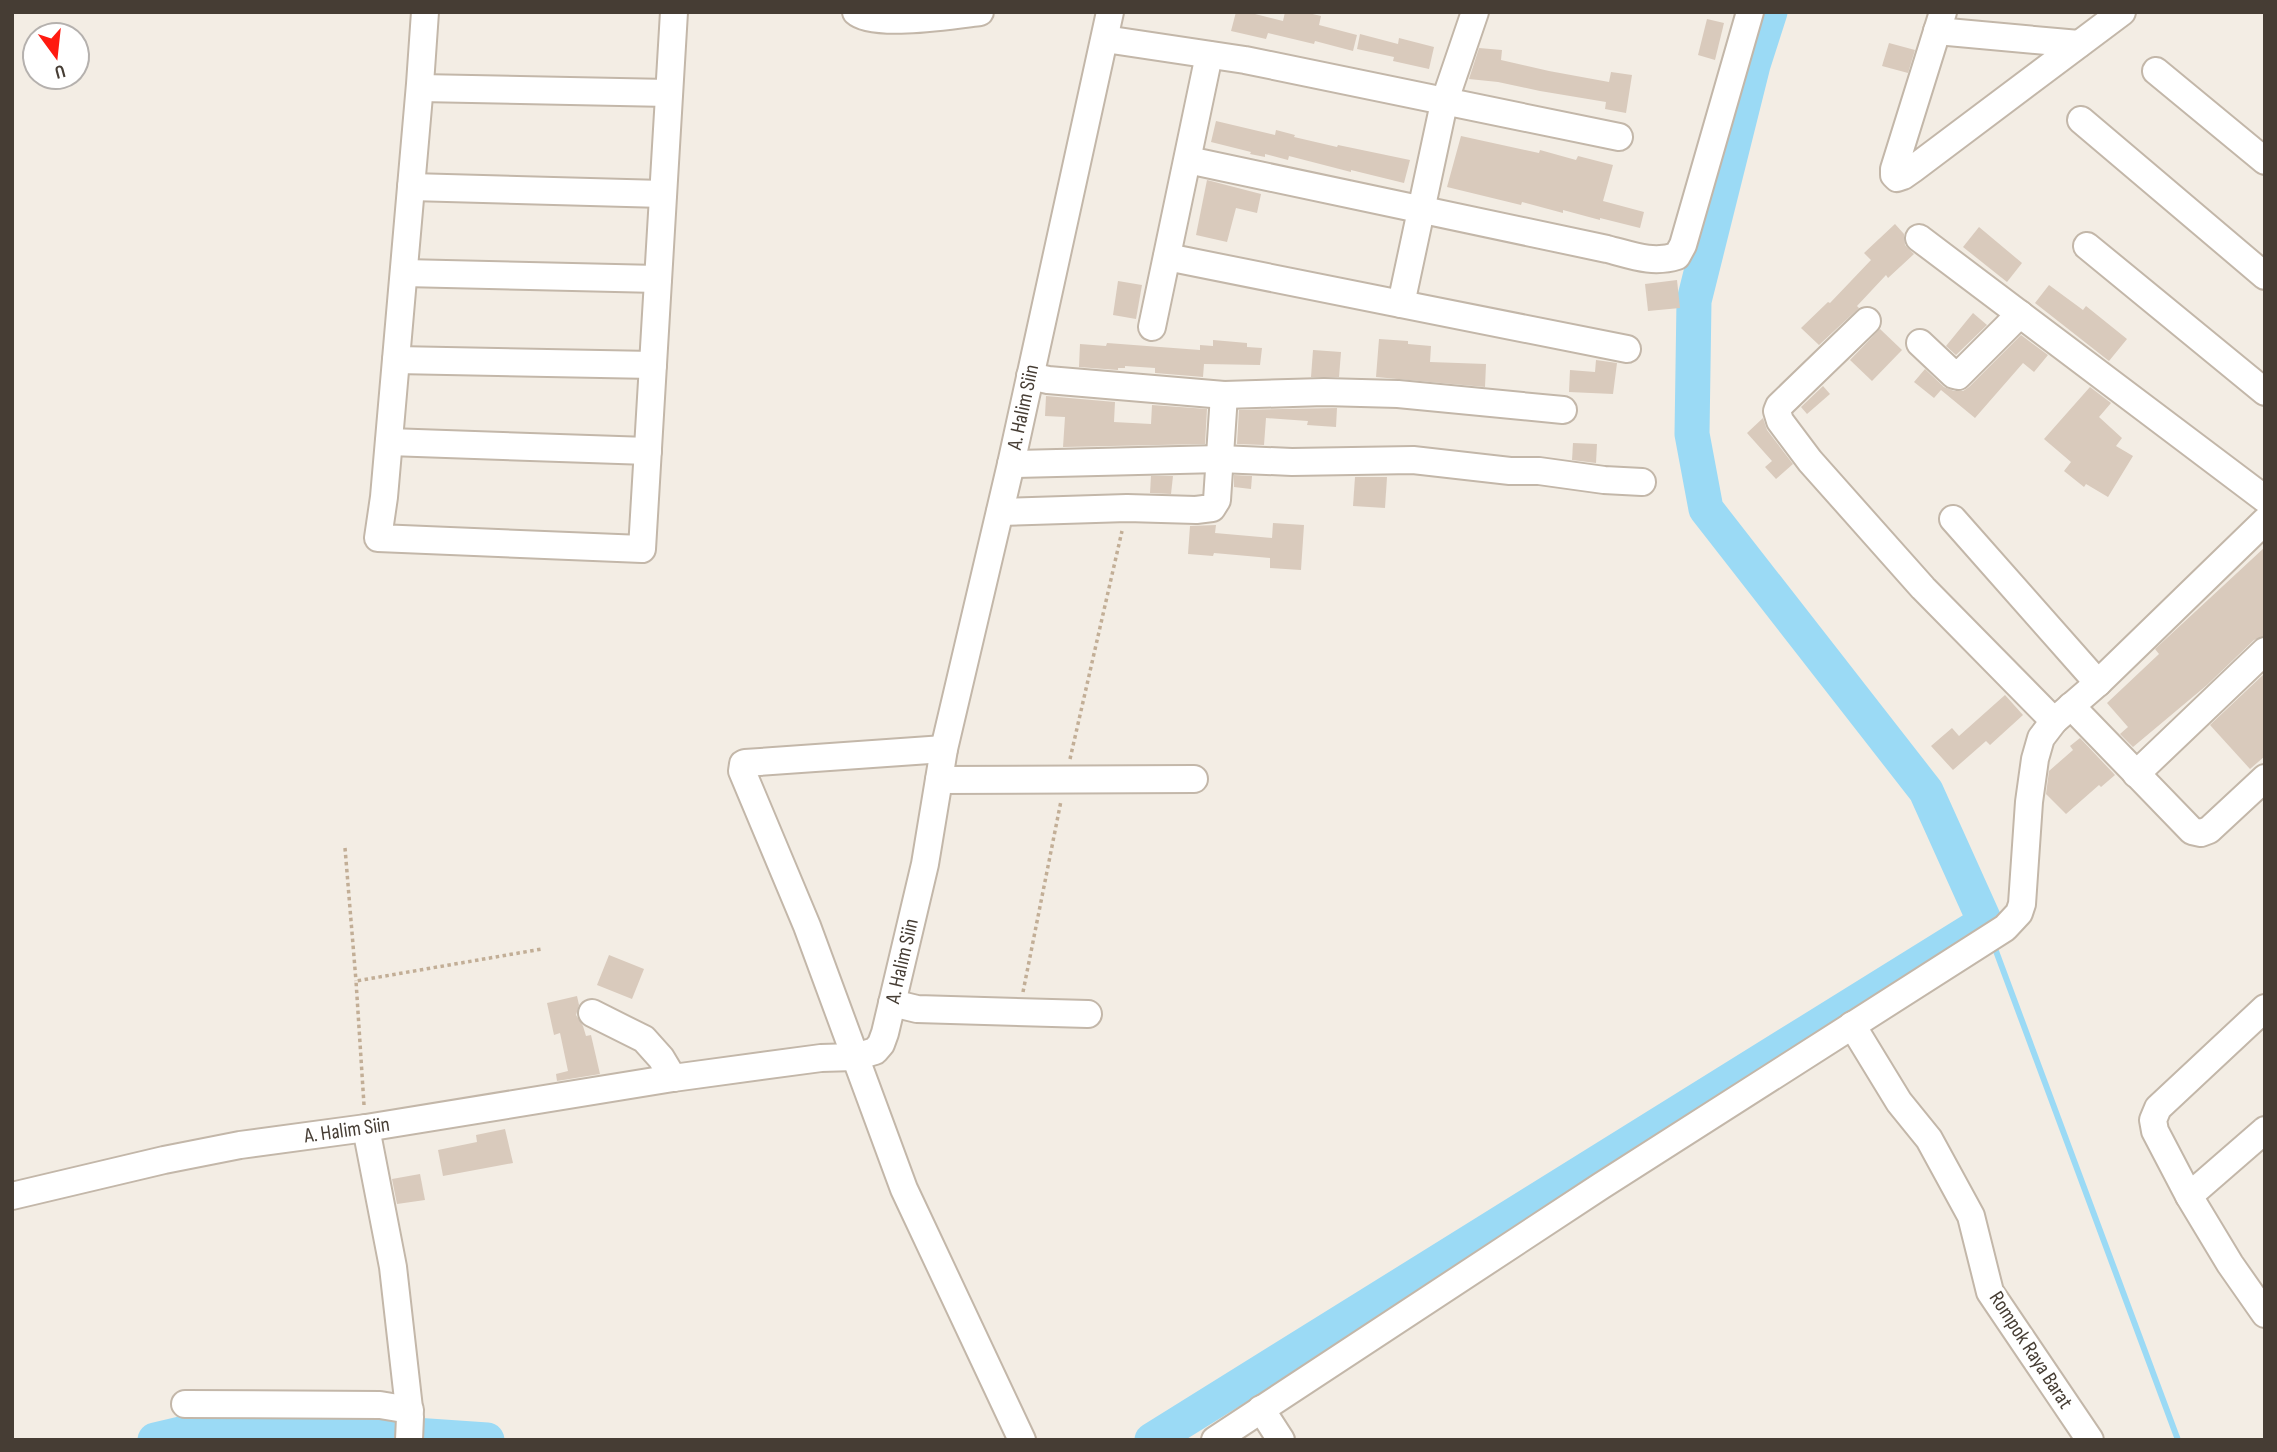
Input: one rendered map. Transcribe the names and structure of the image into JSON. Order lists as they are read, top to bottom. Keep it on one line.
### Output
{"streets":{"street":["A. Halim Siin","Rompok Raya Barat"]},"north":"bottom"}
